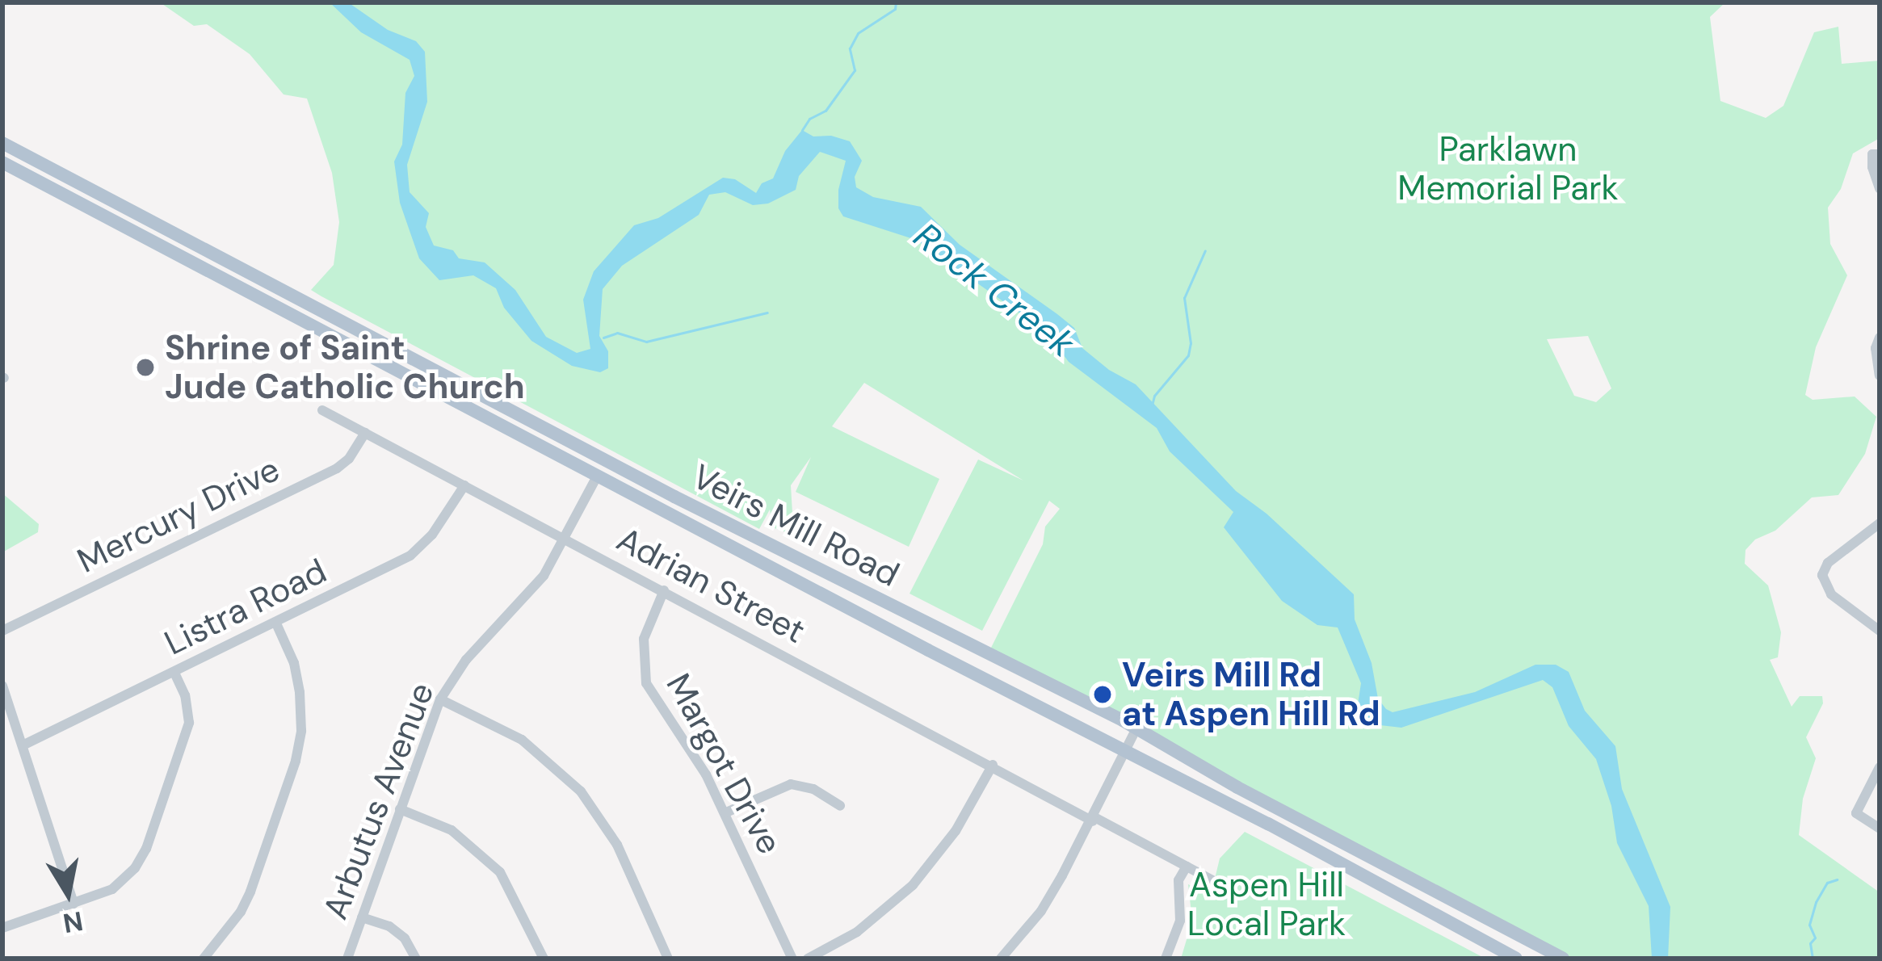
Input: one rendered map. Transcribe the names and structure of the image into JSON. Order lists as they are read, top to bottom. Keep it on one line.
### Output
{"streets":{"main road":["Veirs Mill Road"],"street":["Mercury Drive","Adrian Street","Listra Road","Margot Drive","Arbutus Avenue"]},"crossings":[["Mercury Drive","Adrian Street"],["Veirs Mill Road","Arbutus Avenue"],["Adrian Street","Listra Road"],["Adrian Street","Margot Drive"],["Adrian Street","Arbutus Avenue"]],"water":["Rock Creek"],"parks":["Parklawn Memorial Park","Aspen Hill Local Park"],"places":["Shrine of Saint Jude Catholic Church","Veirs Mill Rd at Aspen Hill Rd"],"north":"bottom"}
